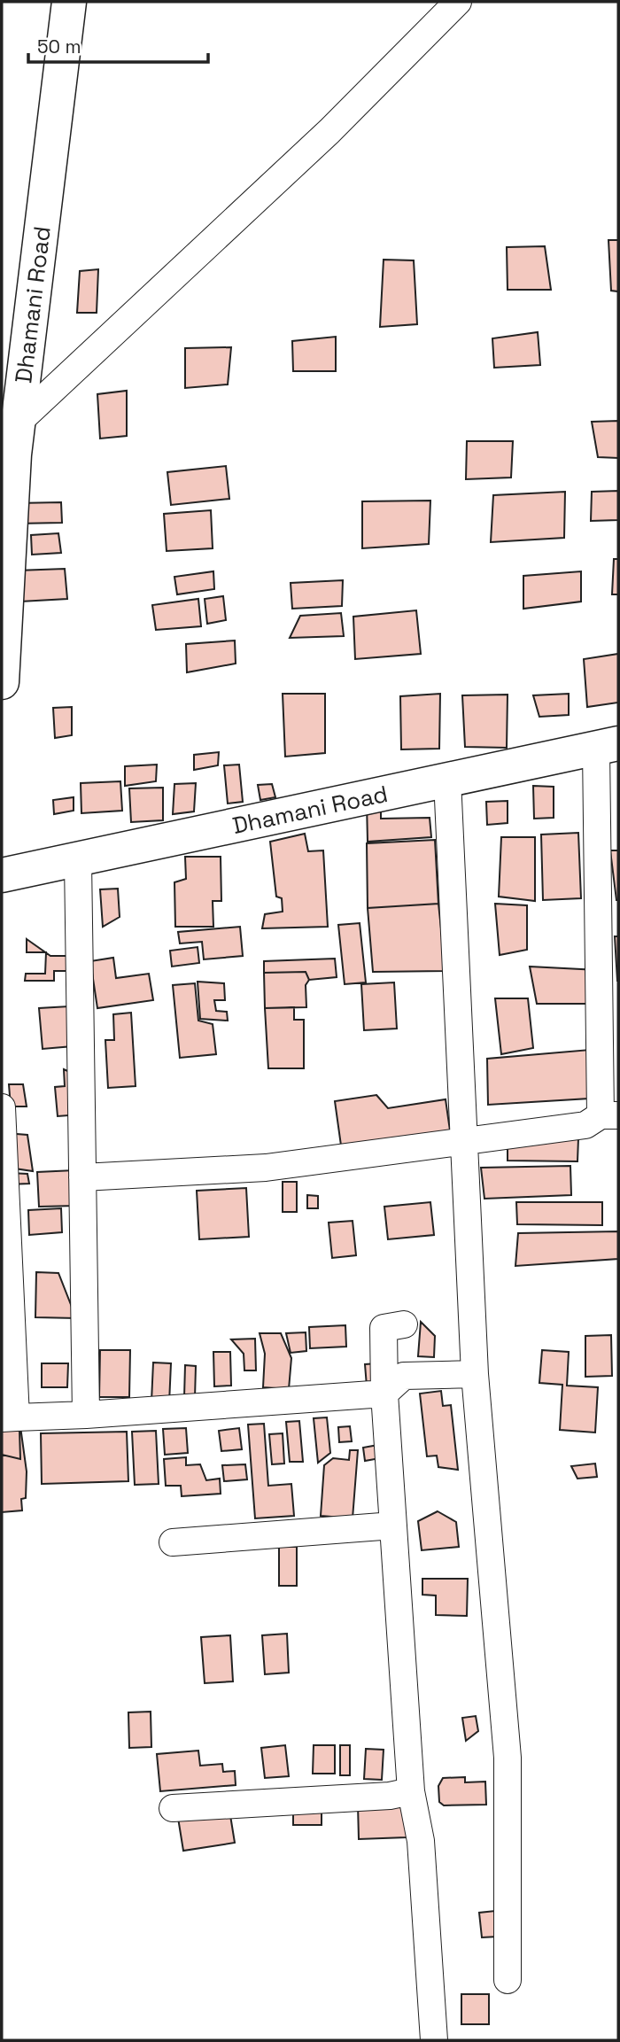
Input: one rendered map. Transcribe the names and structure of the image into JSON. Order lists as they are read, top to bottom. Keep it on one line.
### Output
{"streets":{"main road":["Dhamani Road"]},"scale_bar":"50 m"}
